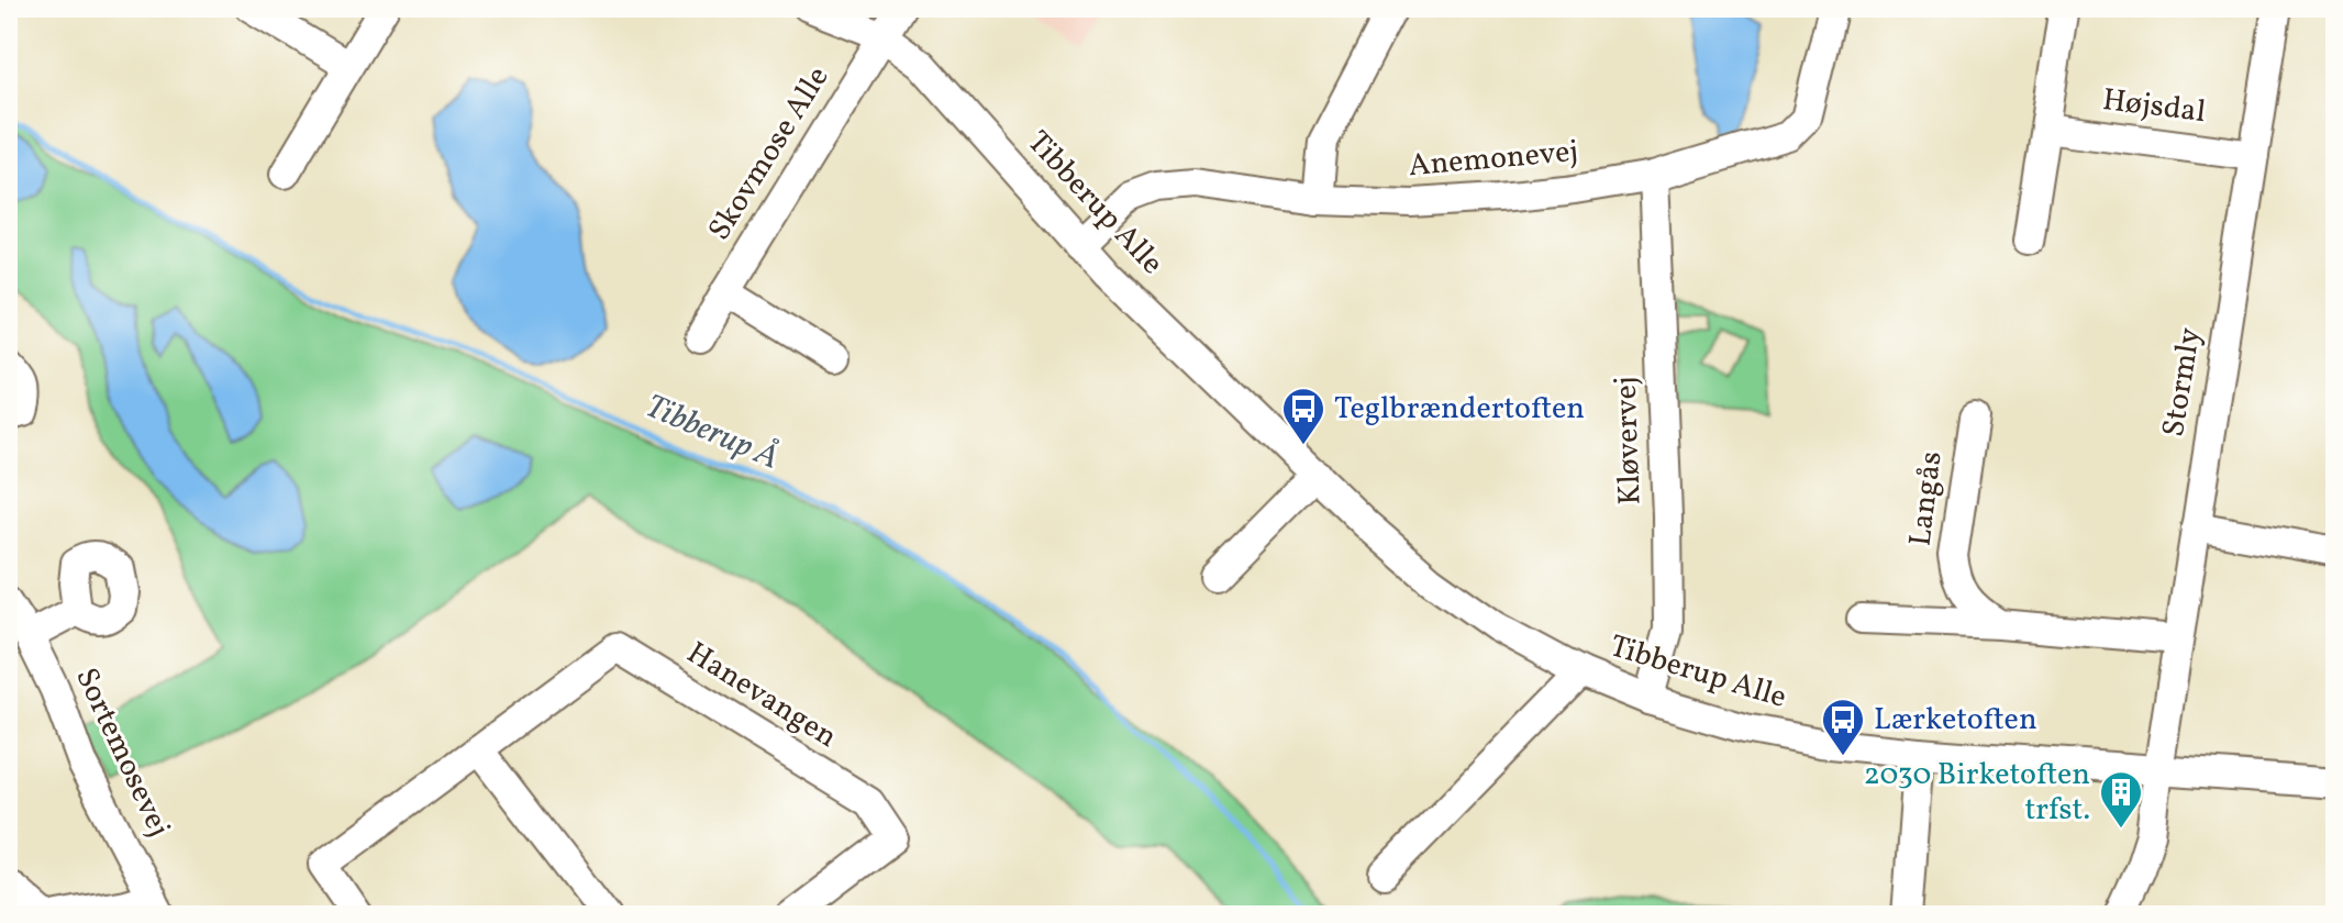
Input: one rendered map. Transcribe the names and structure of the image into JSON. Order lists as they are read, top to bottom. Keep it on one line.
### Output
{"streets":{"street":["Højsdal","Skovmose Alle","Anemonevej","Tibberup Alle","Stormly","Kløvervej","Langås","Hanevangen","Sortemosevej"]},"crossings":[["Højsdal","Stormly"],["Skovmose Alle","Tibberup Alle"],["Anemonevej","Tibberup Alle"],["Anemonevej","Kløvervej"],["Tibberup Alle","Stormly"],["Tibberup Alle","Kløvervej"]],"water":["Tibberup Å"],"places":{"bus stop":["Teglbrændertoften","Lærketoften"],"building":["2030 Birketoften trfst."]}}
